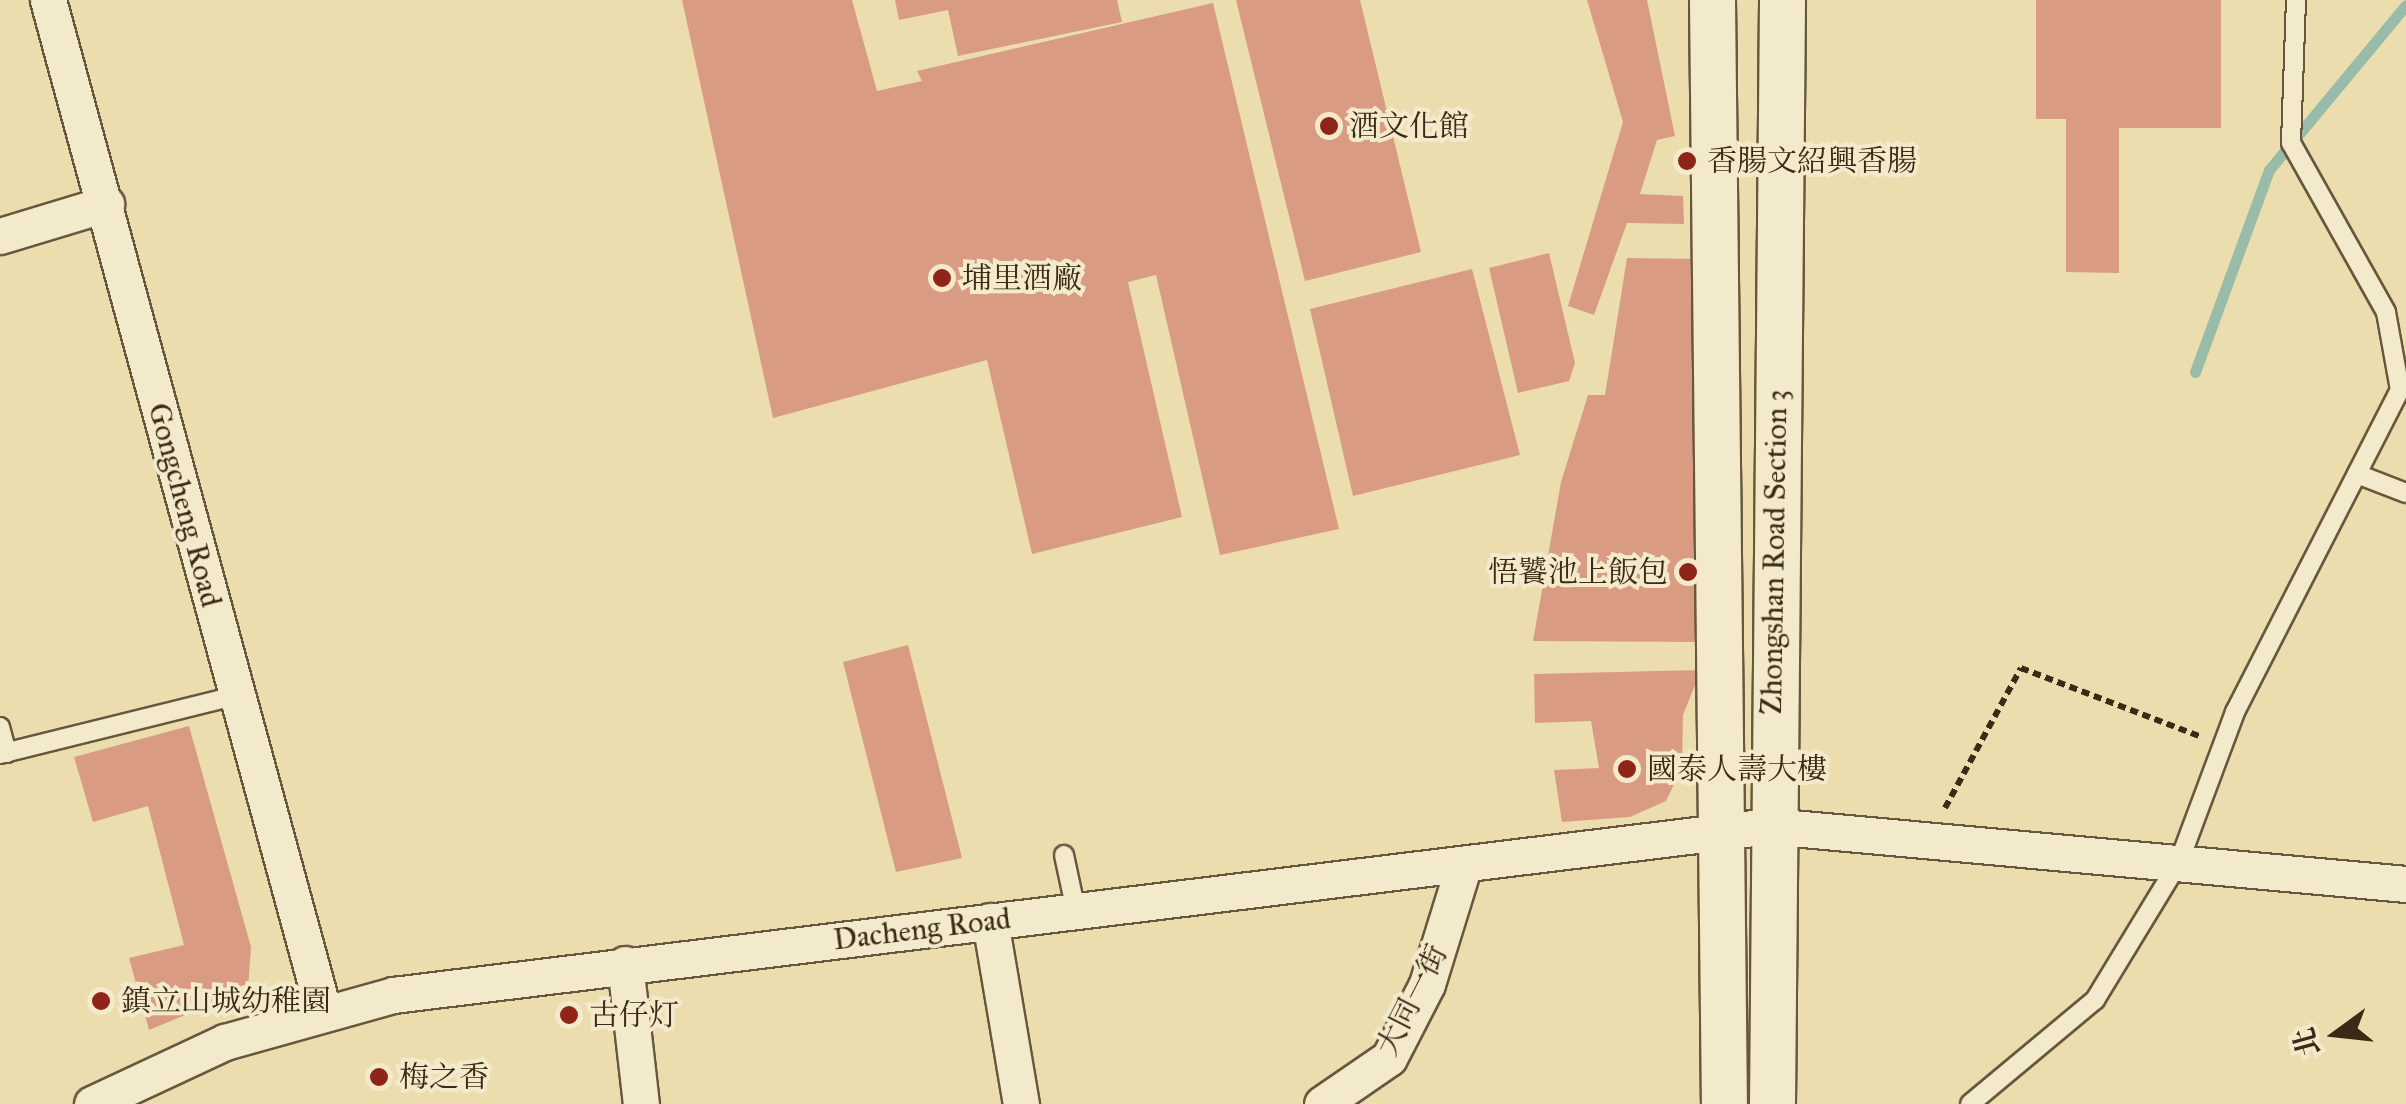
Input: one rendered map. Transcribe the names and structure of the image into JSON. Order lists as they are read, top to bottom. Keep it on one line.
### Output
{"streets":{"street":["Gongcheng Road","Zhongshan Road Section 3","Dacheng Road","大同一街"]},"crossings":[["Gongcheng Road","Dacheng Road"],["Zhongshan Road Section 3","Dacheng Road"],["Dacheng Road","大同一街"]],"places":["酒文化館","香腸文紹興香腸","埔里酒廠","悟饕池上飯包","國泰人壽大樓","鎮立山城幼稚園","古仔灯","梅之香"],"north":"left"}
